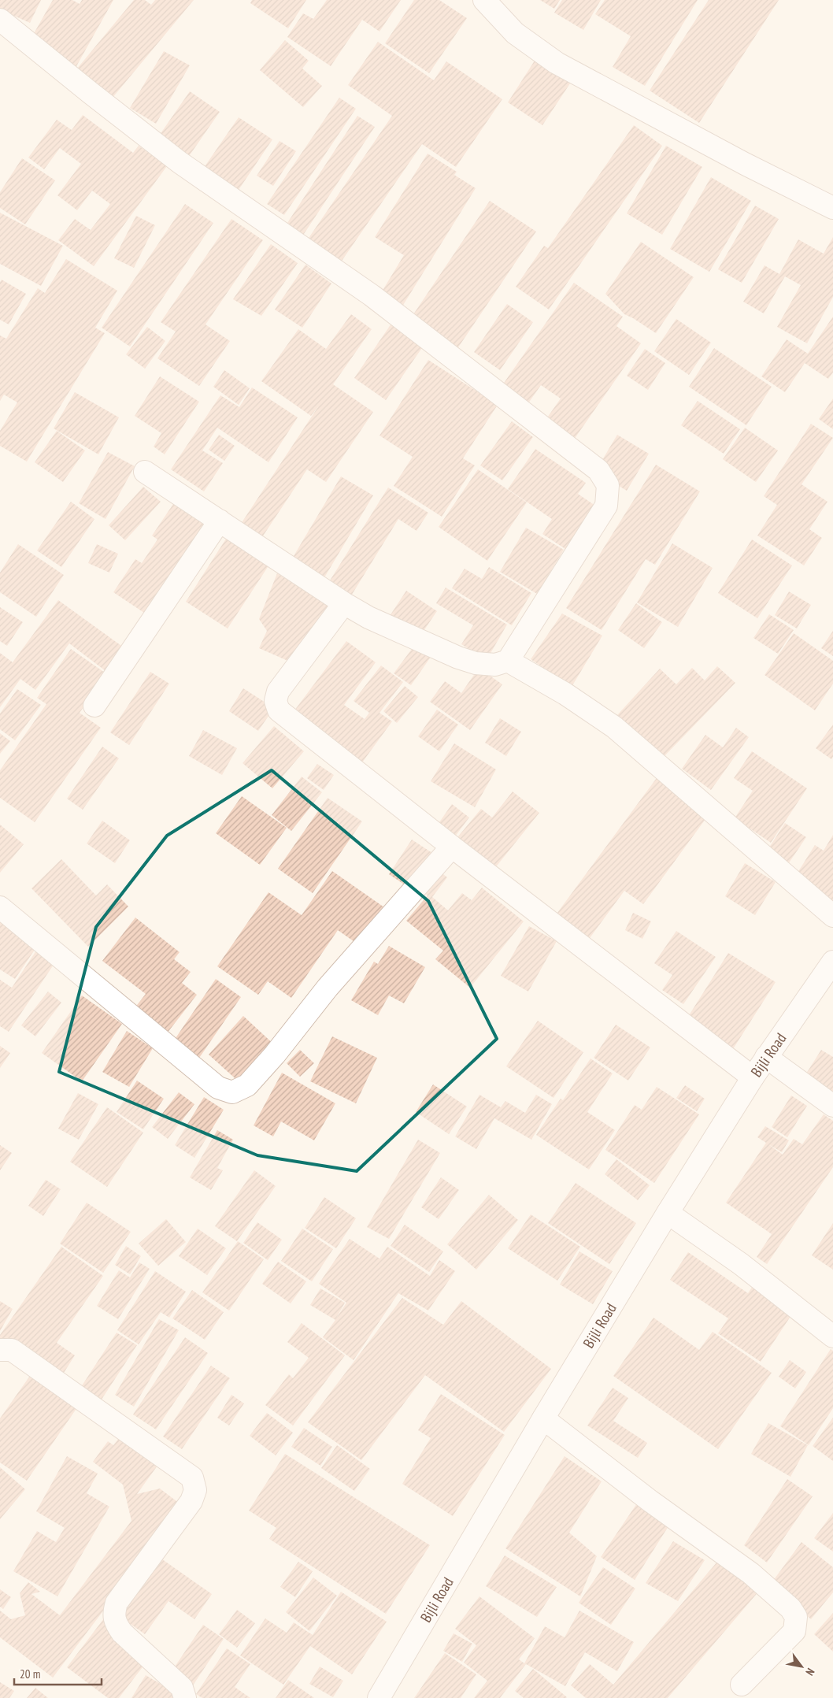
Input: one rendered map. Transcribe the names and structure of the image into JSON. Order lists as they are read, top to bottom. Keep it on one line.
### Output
{"streets":{"street":["Bijli Road"]},"scale_bar":"20 m","north":"bottom right"}
